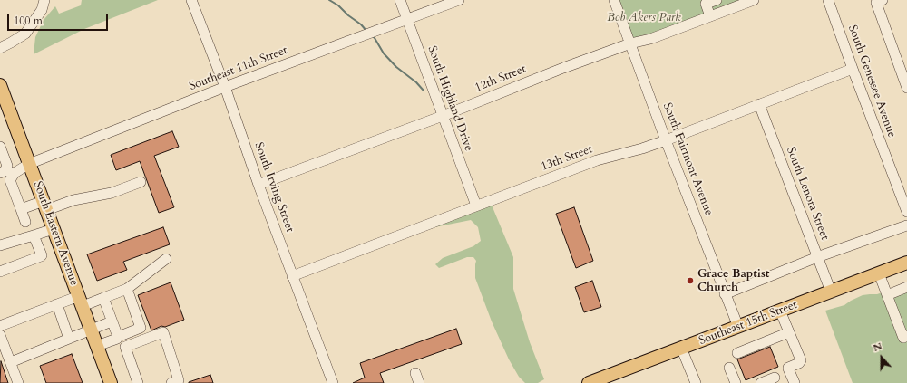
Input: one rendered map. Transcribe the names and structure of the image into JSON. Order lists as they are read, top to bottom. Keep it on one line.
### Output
{"streets":{"main road":["South Eastern Avenue","Southeast 15th Street"],"street":["Southeast 11th Street","12th Street","South Genessee Avenue","South Highland Drive","13th Street","South Fairmont Avenue","South Irving Street","South Lenora Street"]},"crossings":[["Southeast 11th Street","South Highland Drive"],["Southeast 11th Street","South Irving Street"],["Southeast 11th Street","South Eastern Avenue"],["12th Street","South Highland Drive"],["12th Street","South Fairmont Avenue"],["12th Street","South Irving Street"],["South Genessee Avenue","13th Street"],["South Highland Drive","13th Street"],["13th Street","South Fairmont Avenue"],["13th Street","South Irving Street"],["13th Street","South Lenora Street"],["South Fairmont Avenue","Southeast 15th Street"],["South Lenora Street","Southeast 15th Street"]],"parks":["Bob Akers Park"],"places":["Grace Baptist Church"],"scale_bar":"100 m","north":"top"}
